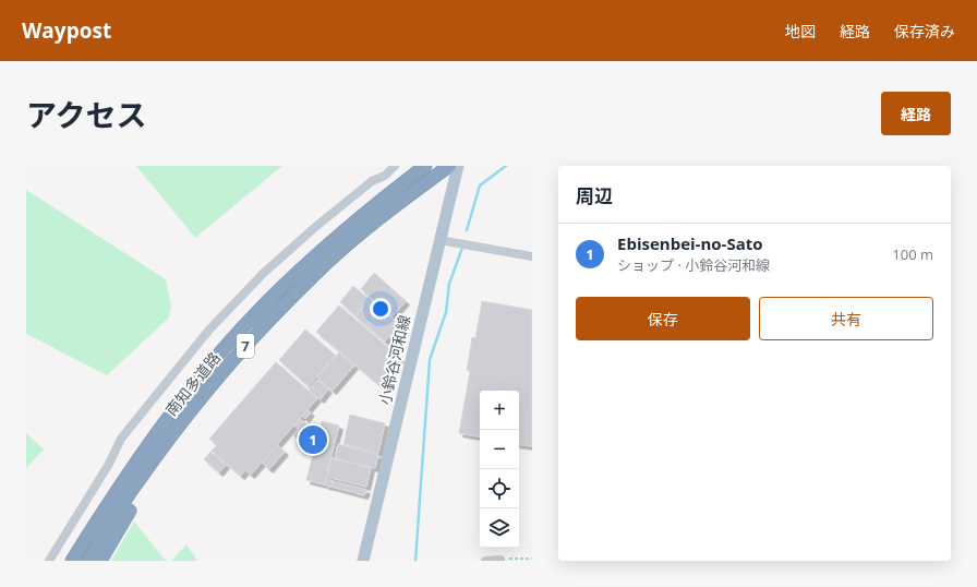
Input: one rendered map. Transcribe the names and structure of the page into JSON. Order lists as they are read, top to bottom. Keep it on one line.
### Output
{"streets":{"highway":["7","南知多道路"],"main road":["小鈴谷河和線"]},"crossings":[["小鈴谷河和線","南知多道路"]],"page":{"header":"Waypost","nav":["地図","経路","保存済み"],"title":"アクセス","buttons":["経路",["保存","共有"]],"heading":"周辺","list":[{"mark":"1","name":"Ebisenbei-no-Sato","note":"ショップ · 小鈴谷河和線","value":"100 m"}],"map_buttons":["+","−"],"pins":"1"}}
